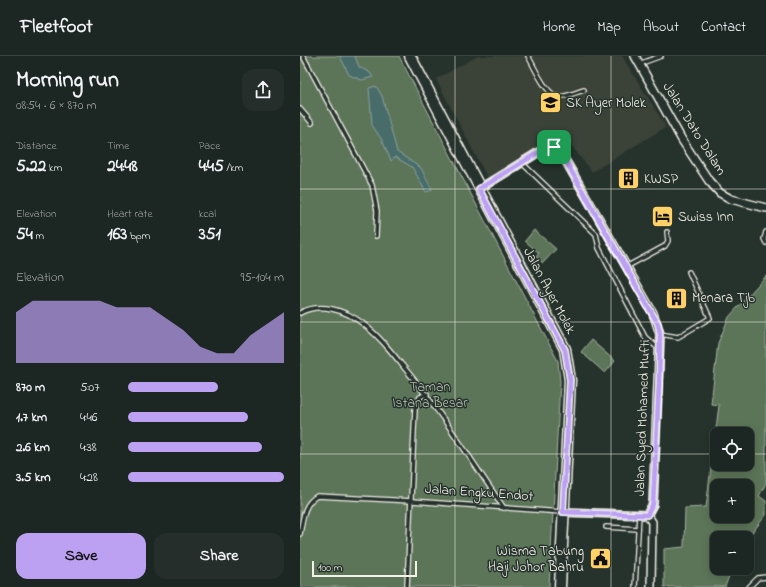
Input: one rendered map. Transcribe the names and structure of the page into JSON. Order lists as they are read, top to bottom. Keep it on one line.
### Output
{"streets":{"main road":["Jalan Ayer Molek"],"street":["Jalan Dato Dalam","Jalan Syed Mohamed Mufti","Jalan Engku Endot"]},"crossings":[["Jalan Ayer Molek","Jalan Syed Mohamed Mufti"],["Jalan Ayer Molek","Jalan Engku Endot"],["Jalan Syed Mohamed Mufti","Jalan Engku Endot"]],"parks":["Taman Istana Besar"],"places":{"school or university":["SK Ayer Molek"],"building":["KWSP","Menara Tjb"],"hotel":["Swiss Inn"],"public building":["Wisma Tabung Haji Johor Bahru"]},"scale_bar":"100 m","page":{"header":"Fleetfoot","nav":["Home","Map","About","Contact"],"heading":["Morning run","08:54 · 6 × 870 m"],"stats":[["Distance","5.22 km"],["Time","24:48"],["Pace","4:45 /km"],["Elevation","54 m"],["Heart rate","163 bpm"],["kcal","351"]],"chart":["Elevation","95–104 m"],"list":[{"name":"870 m","note":"5:07"},{"name":"1.7 km","note":"4:46"},{"name":"2.6 km","note":"4:38"},{"name":"3.5 km","note":"4:28"}],"map_buttons":["+","−"],"buttons":["Save","Share"],"scale":"100 m"}}
